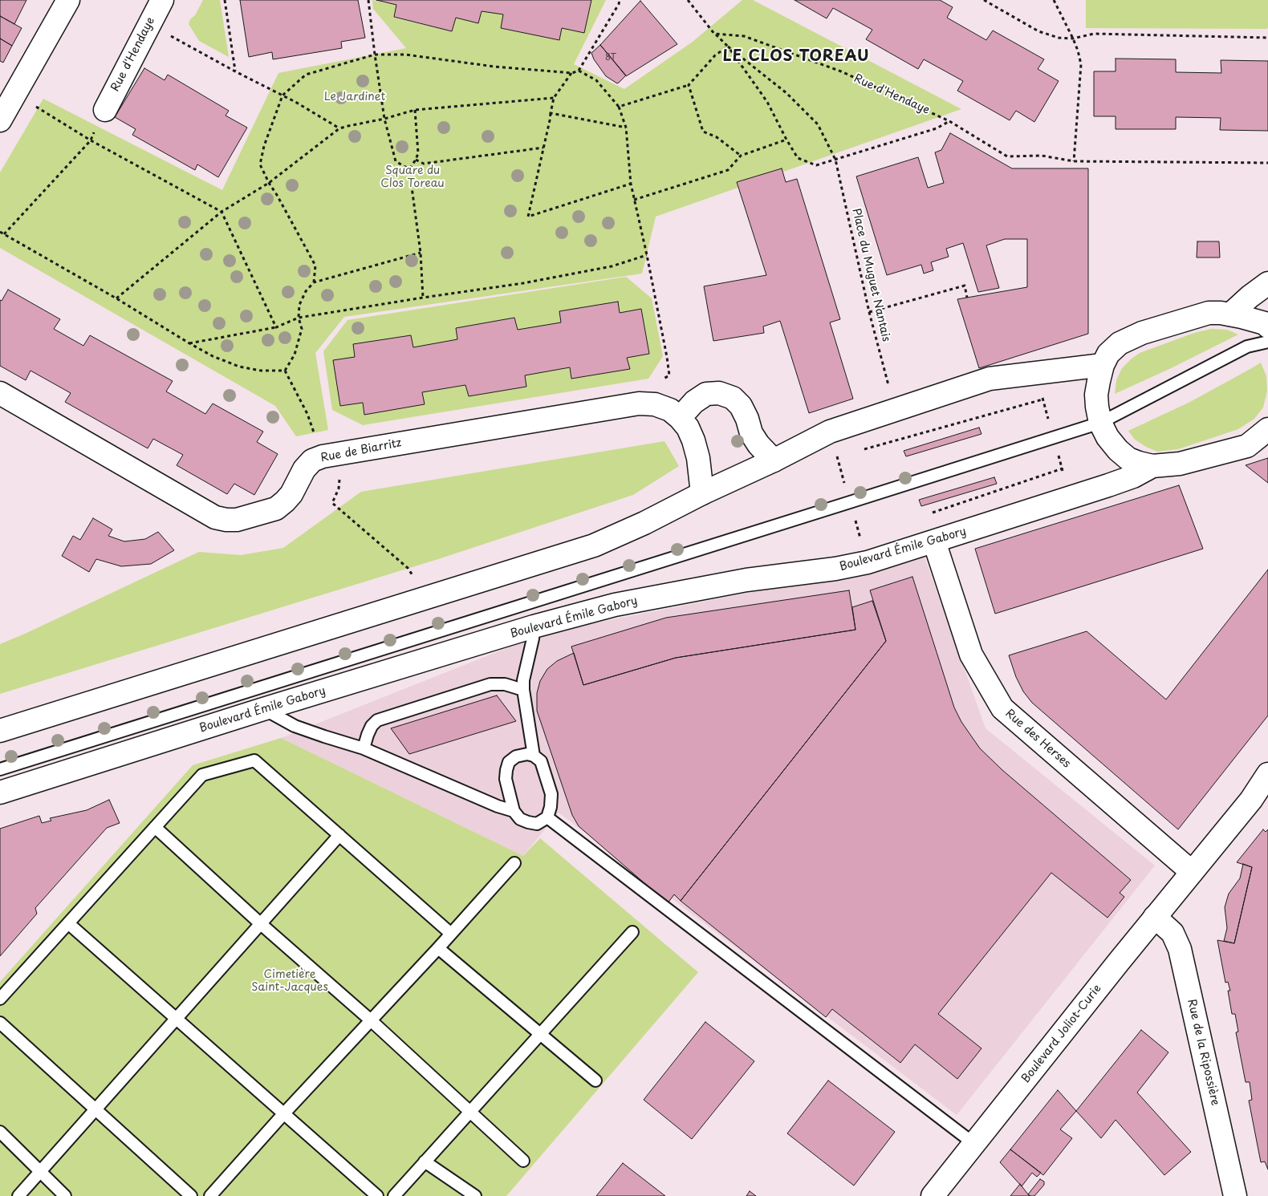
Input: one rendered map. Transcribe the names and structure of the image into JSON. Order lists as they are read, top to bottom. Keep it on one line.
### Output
{"streets":{"main road":["Rue d'Hendaye","Rue de Biarritz","Boulevard Émile Gabory","Rue des Herses","Boulevard Joliot-Curie","Rue de la Ripossière"],"path":["Place du Muguet Nantais"]},"crossings":[["Boulevard Émile Gabory","Rue des Herses"],["Rue des Herses","Boulevard Joliot-Curie"],["Boulevard Joliot-Curie","Rue de la Ripossière"]],"districts":["LE CLOS TOREAU"],"parks":["Le Jardinet","Square du Clos Toreau","Cimetière Saint-Jacques"],"house_numbers":["8T"]}
